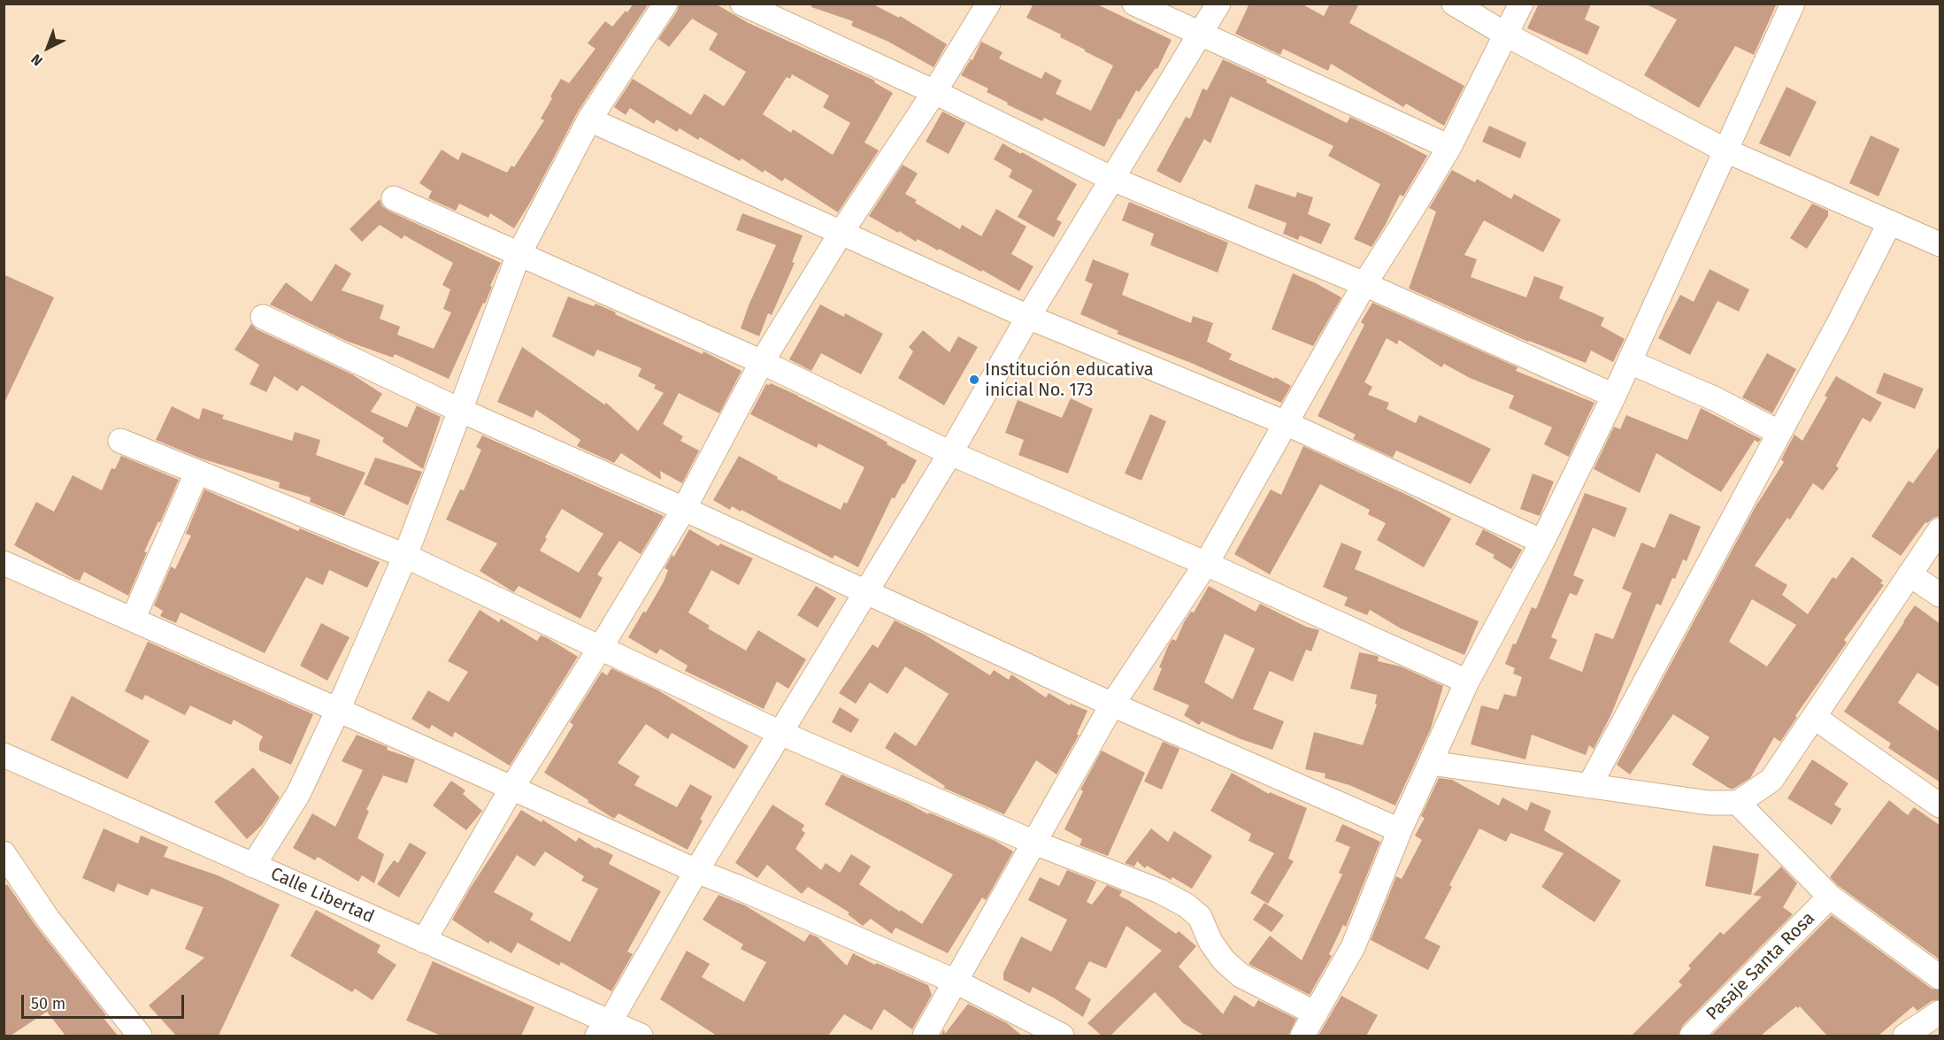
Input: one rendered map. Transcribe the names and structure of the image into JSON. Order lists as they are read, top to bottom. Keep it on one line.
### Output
{"streets":{"street":["Calle Libertad","Pasaje Santa Rosa"]},"places":["Institución educativa inicial No. 173"],"scale_bar":"50 m","north":"bottom left"}
